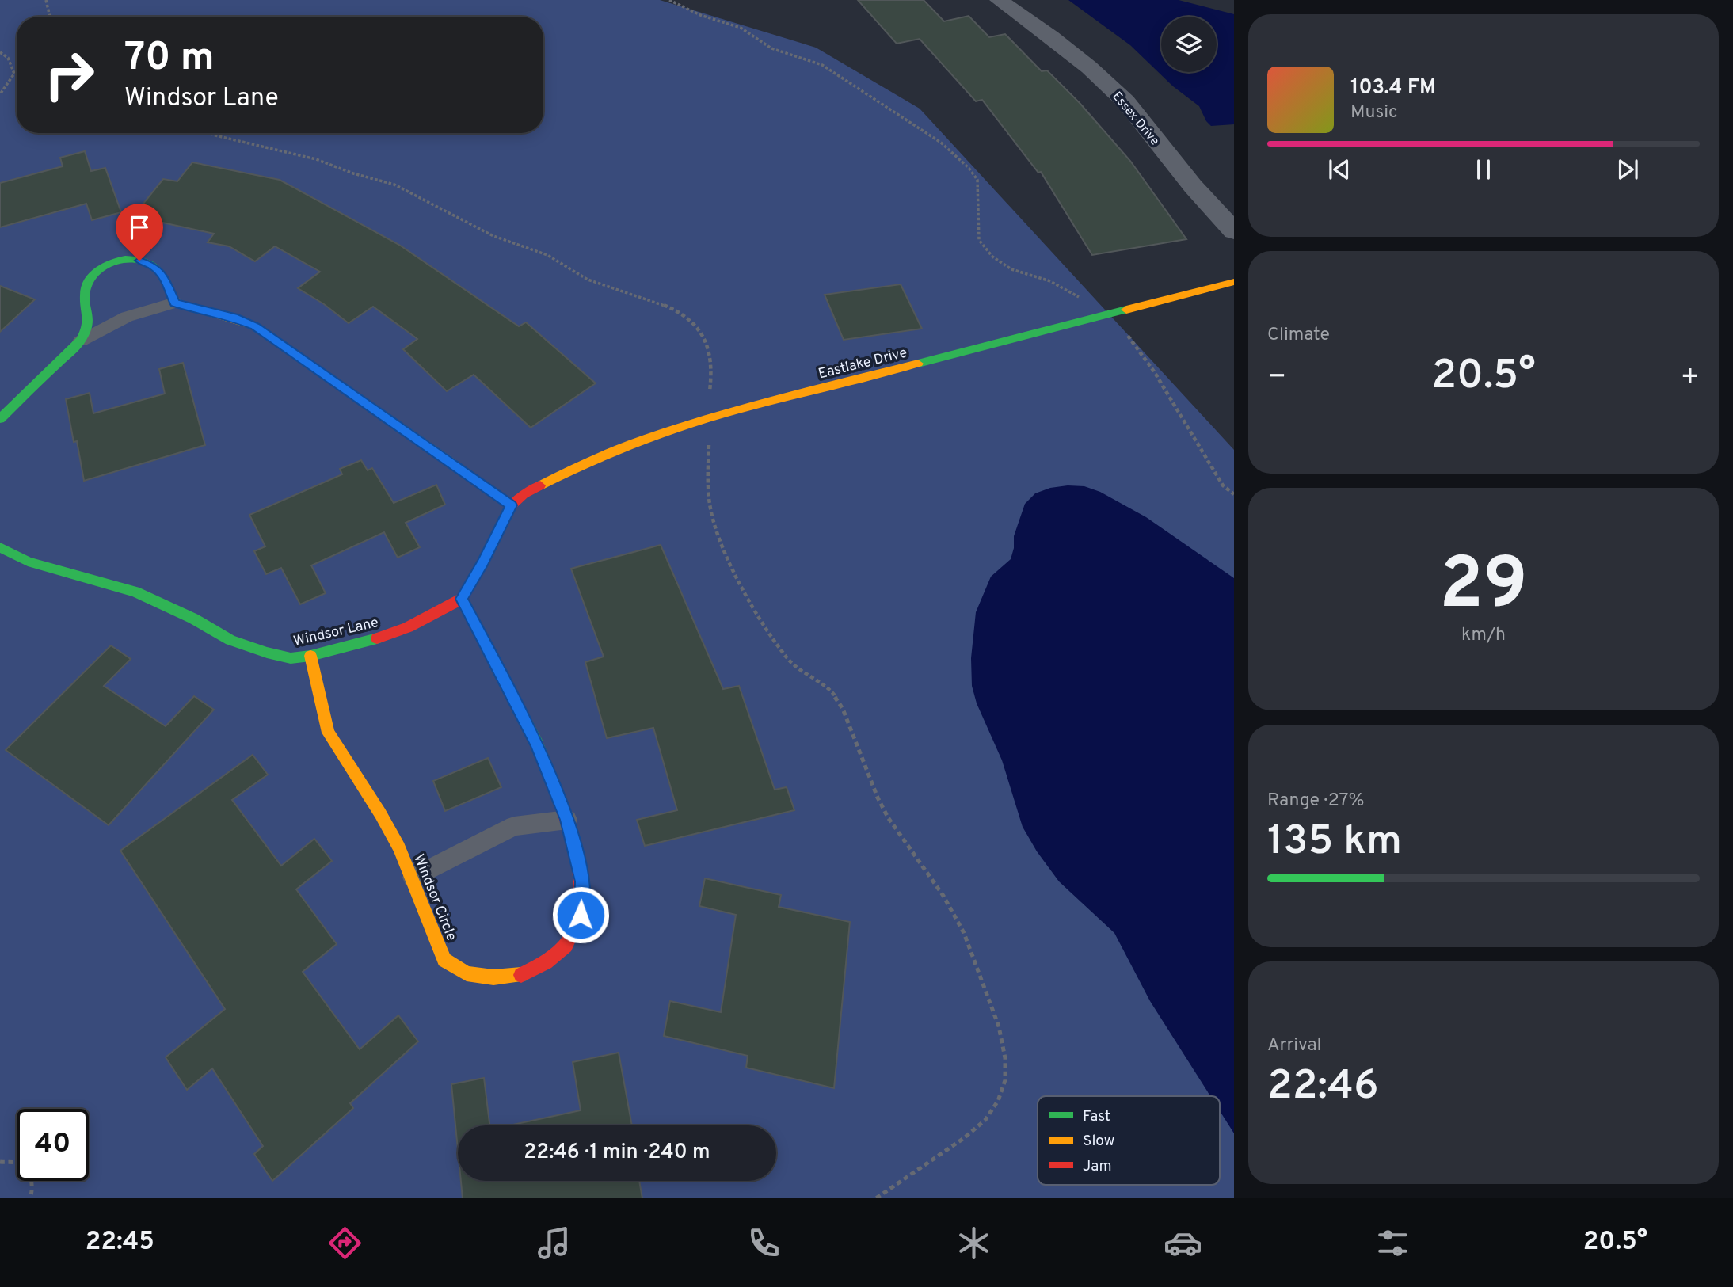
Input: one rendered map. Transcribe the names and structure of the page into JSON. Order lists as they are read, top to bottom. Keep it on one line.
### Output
{"streets":{"street":["Essex Drive","Eastlake Drive","Windsor Lane","Windsor Circle"]},"crossings":[["Windsor Lane","Windsor Circle"]],"legend":["Fast","Slow","Jam"],"page":{"turn":["70 m","Windsor Lane"],"song":["103.4 FM","Music"],"tile":["Climate",["29","km/h"],["Range · 27%","135 km"],["Arrival","22:46"]],"heat":["−","20.5°","+"],"limit":"40","trip":"22:46 · 1 min · 240 m","tabs":["22:45","20.5°"]}}
